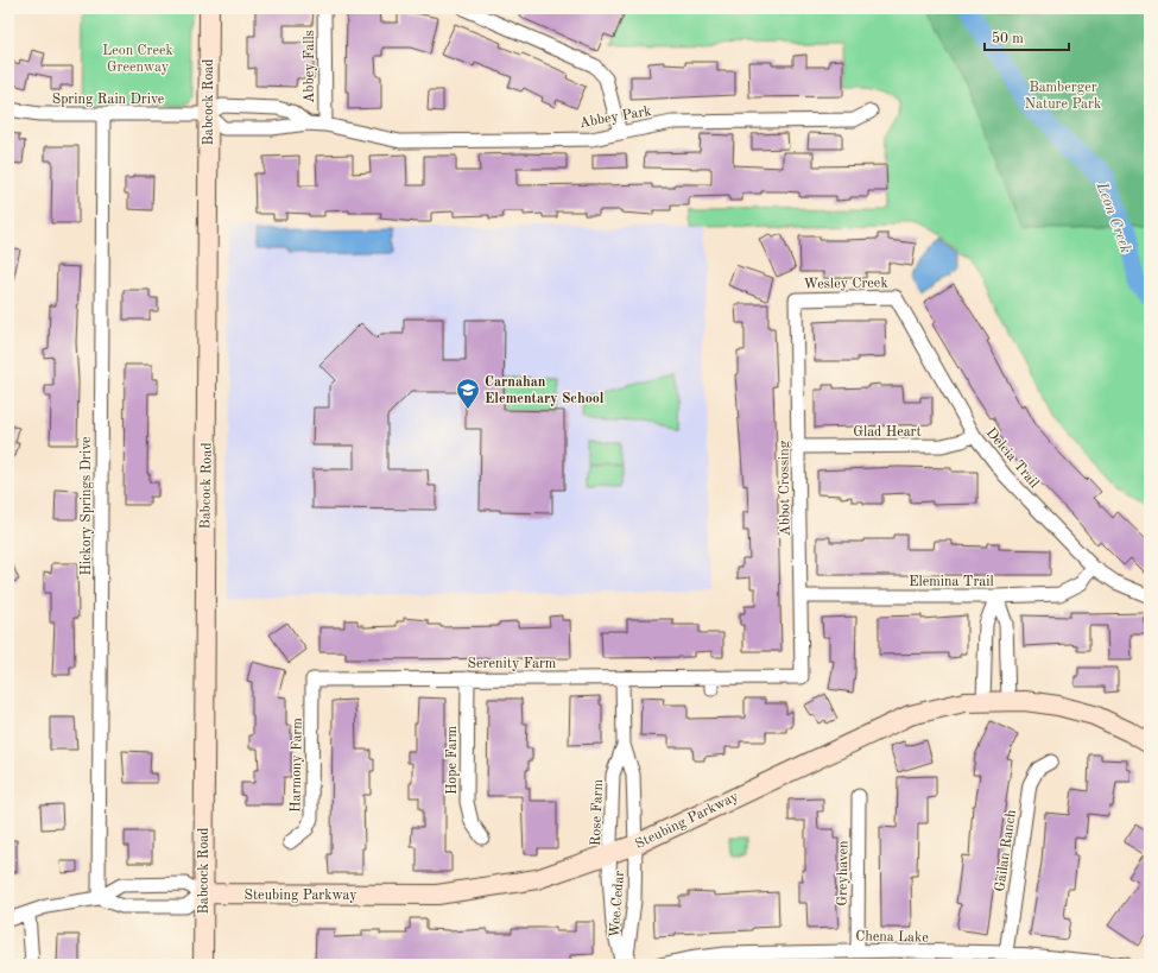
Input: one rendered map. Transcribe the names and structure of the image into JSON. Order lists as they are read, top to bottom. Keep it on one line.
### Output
{"streets":{"street":["Abbey Falls","Spring Rain Drive","Babcock Road","Abbey Park","Wesley Creek","Glad Heart","Delcia Trail","Abbot Crossing","Hickory Springs Drive","Elemina Trail","Serenity Farm","Hope Farm","Harmony Farm","Rose Farm","Steubing Parkway","Gailan Ranch","Greyhaven","Wee Cedar","Chena Lake"]},"crossings":[["Abbey Falls","Abbey Park"],["Spring Rain Drive","Babcock Road"],["Spring Rain Drive","Abbey Park"],["Spring Rain Drive","Hickory Springs Drive"],["Babcock Road","Abbey Park"],["Babcock Road","Steubing Parkway"],["Wesley Creek","Delcia Trail"],["Wesley Creek","Abbot Crossing"],["Glad Heart","Delcia Trail"],["Glad Heart","Abbot Crossing"],["Delcia Trail","Elemina Trail"],["Abbot Crossing","Elemina Trail"],["Abbot Crossing","Serenity Farm"],["Serenity Farm","Hope Farm"],["Serenity Farm","Harmony Farm"],["Serenity Farm","Rose Farm"],["Rose Farm","Steubing Parkway"],["Rose Farm","Wee Cedar"],["Steubing Parkway","Wee Cedar"],["Gailan Ranch","Chena Lake"],["Greyhaven","Chena Lake"]],"water":["Leon Creek"],"parks":["Leon Creek Greenway","Bamberger Nature Park"],"places":{"school or university":["Carnahan Elementary School"]},"scale_bar":"50 m"}
